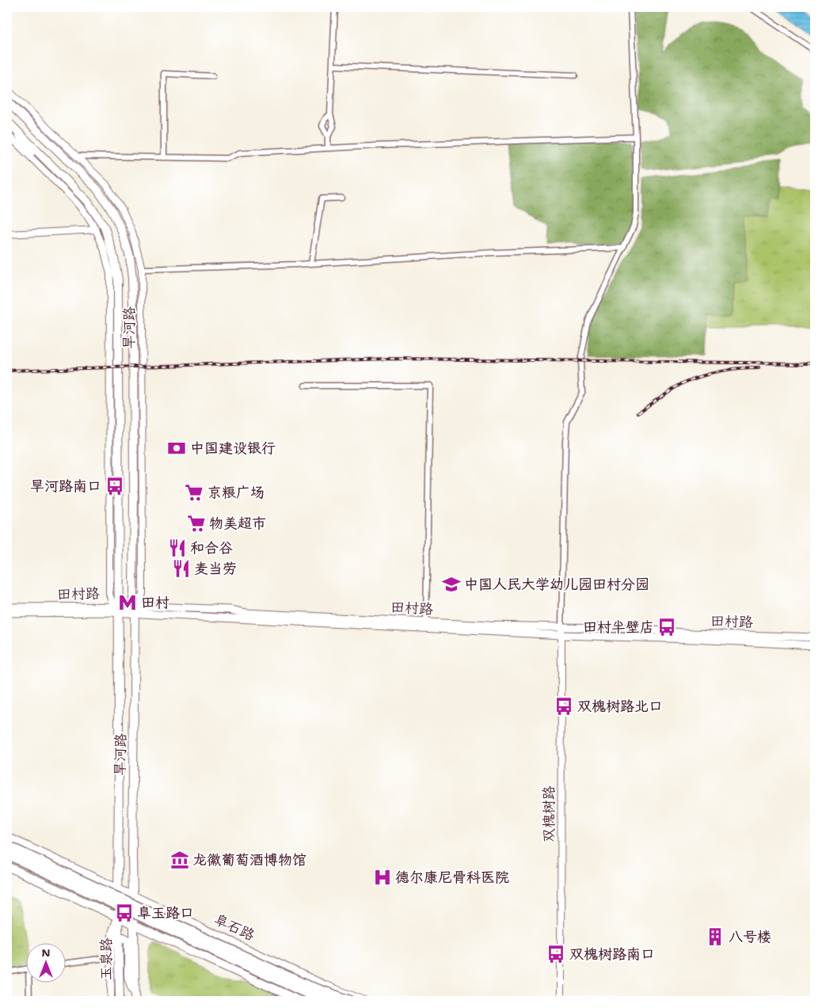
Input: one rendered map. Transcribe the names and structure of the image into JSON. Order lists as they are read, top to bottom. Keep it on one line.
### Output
{"streets":{"highway":["阜石路"],"main road":["旱河路","田村路","玉泉路"],"street":["双槐树路"]},"crossings":[["旱河路","田村路"],["旱河路","阜石路"],["旱河路","玉泉路"],["田村路","双槐树路"]],"places":{"bank":["中国建设银行"],"bus stop":["旱河路南口","田村半壁店","双槐树路北口","阜玉路口","双槐树路南口"],"supermarket":["京粮广场","物美超市"],"restaurant":["和合谷","麦当劳"],"school or university":["中国人民大学幼儿园田村分园"],"metro station":["田村"],"museum":["龙徽葡萄酒博物馆"],"hospital":["德尔康尼骨科医院"],"building":["八号楼"]},"north":"top"}
